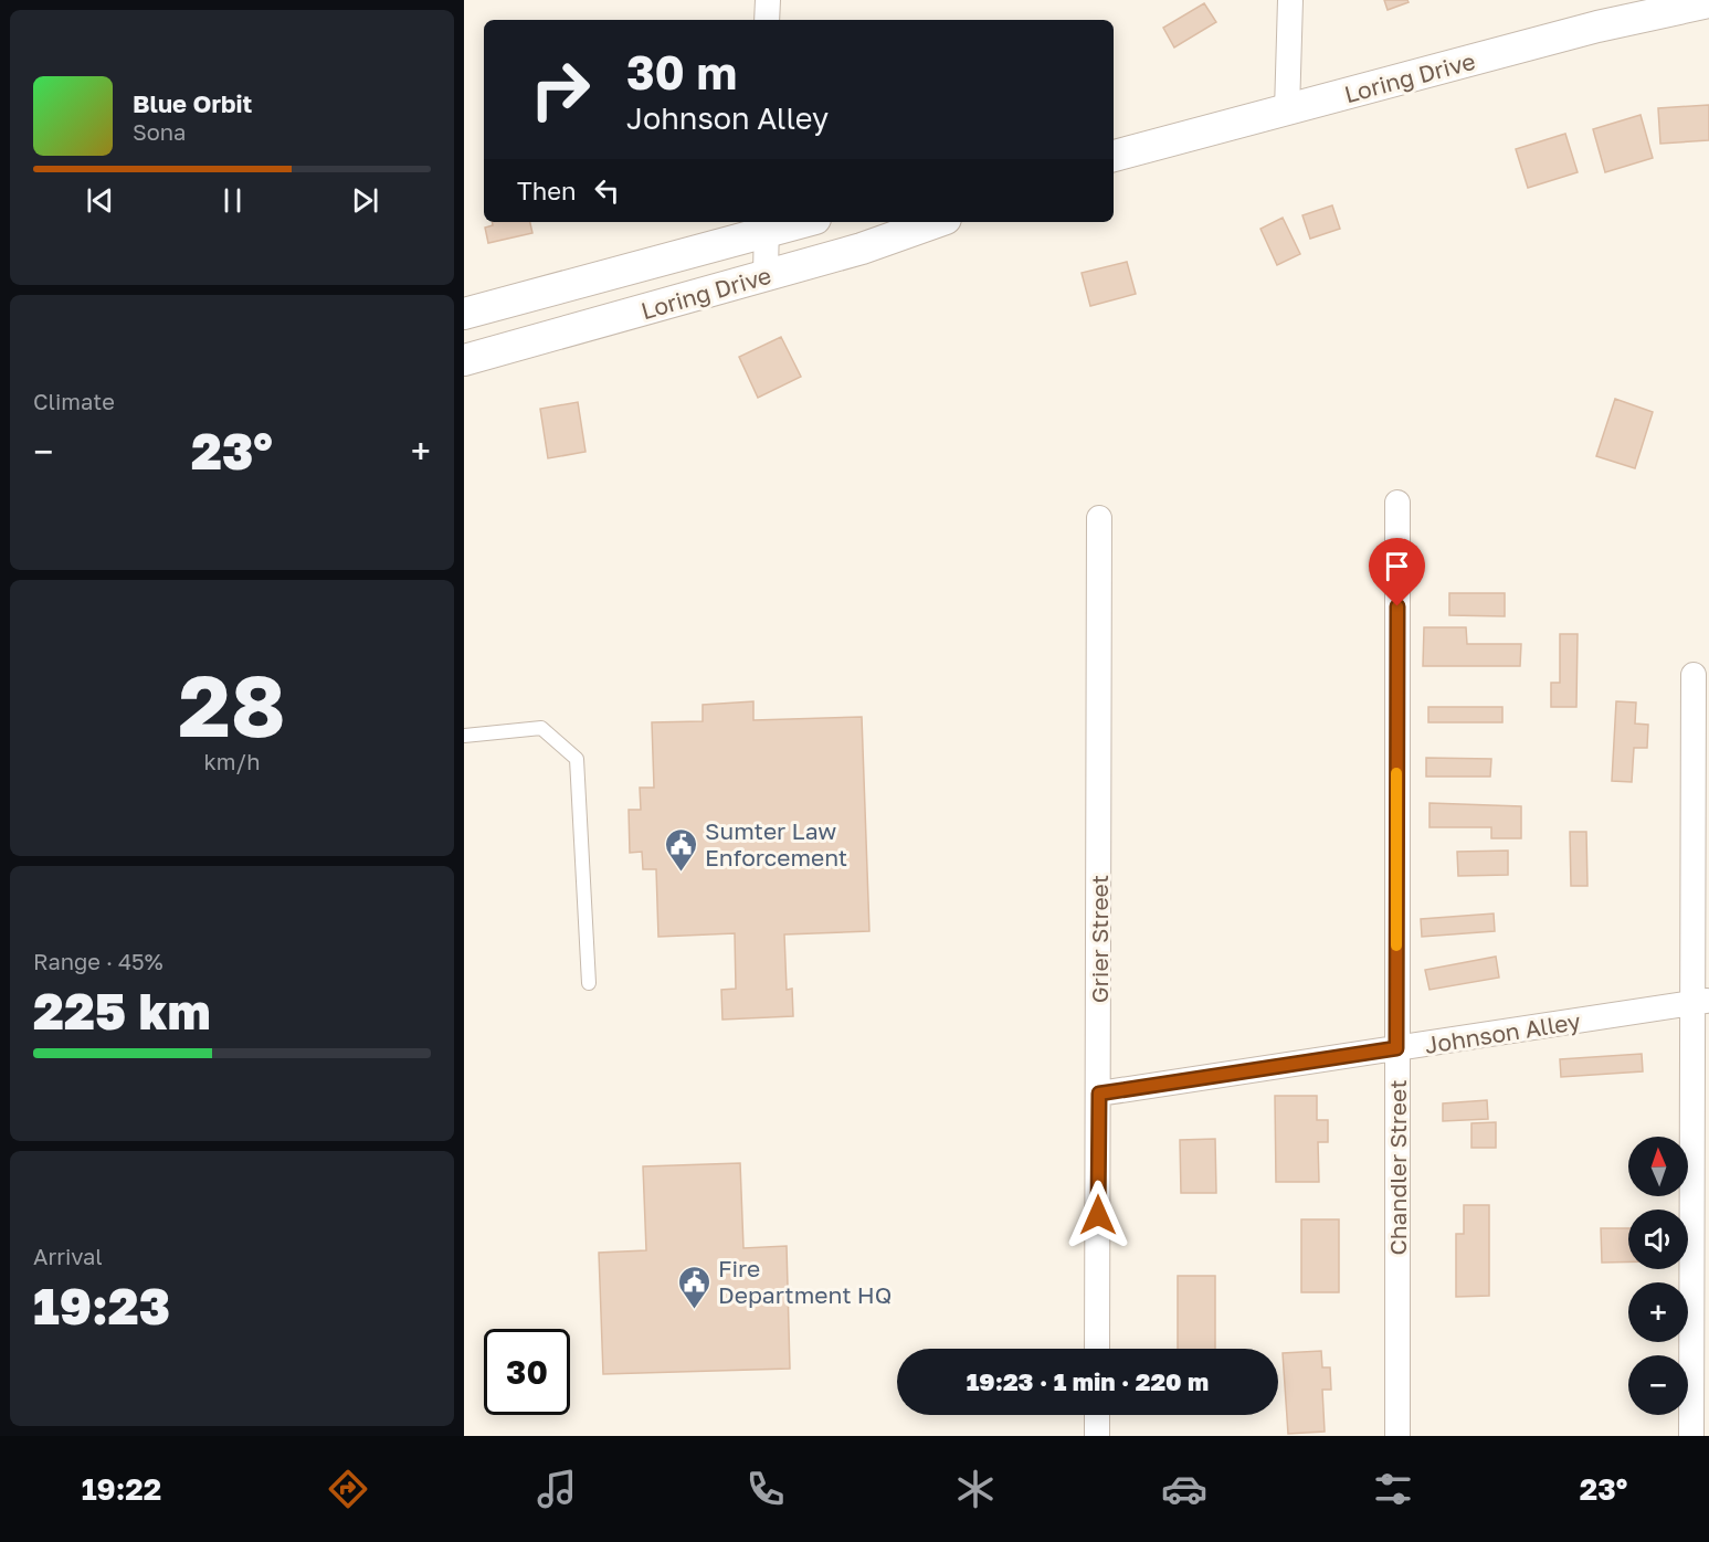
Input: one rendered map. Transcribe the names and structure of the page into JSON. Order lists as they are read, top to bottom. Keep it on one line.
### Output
{"streets":{"street":["Loring Drive","Grier Street","Johnson Alley","Chandler Street"]},"crossings":[["Grier Street","Johnson Alley"],["Johnson Alley","Chandler Street"]],"places":{"public building":["Sumter Law Enforcement","Fire Department HQ"]},"north":"top","page":{"turn":["30 m","Johnson Alley"],"song":["Blue Orbit","Sona"],"then":"Then","tile":["Climate",["28","km/h"],["Range · 45%","225 km"],["Arrival","19:23"]],"heat":["−","23°","+"],"map_buttons":["+","−"],"limit":"30","trip":"19:23 · 1 min · 220 m","tabs":["19:22","23°"]}}
